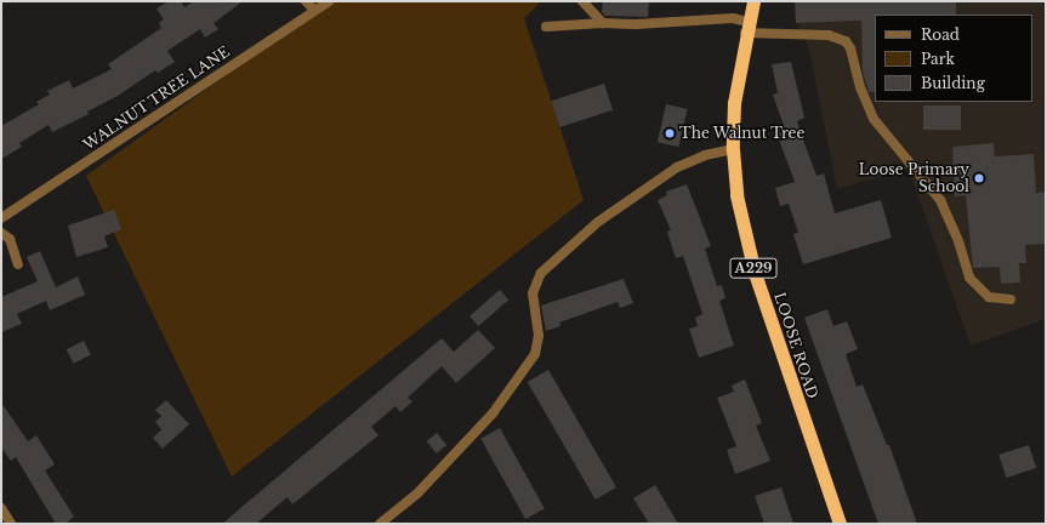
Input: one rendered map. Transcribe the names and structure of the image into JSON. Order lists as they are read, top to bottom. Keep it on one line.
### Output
{"streets":{"highway":["A229","LOOSE ROAD"],"street":["WALNUT TREE LANE"]},"places":["The Walnut Tree","Loose Primary School"],"legend":["Road","Park","Building"]}
